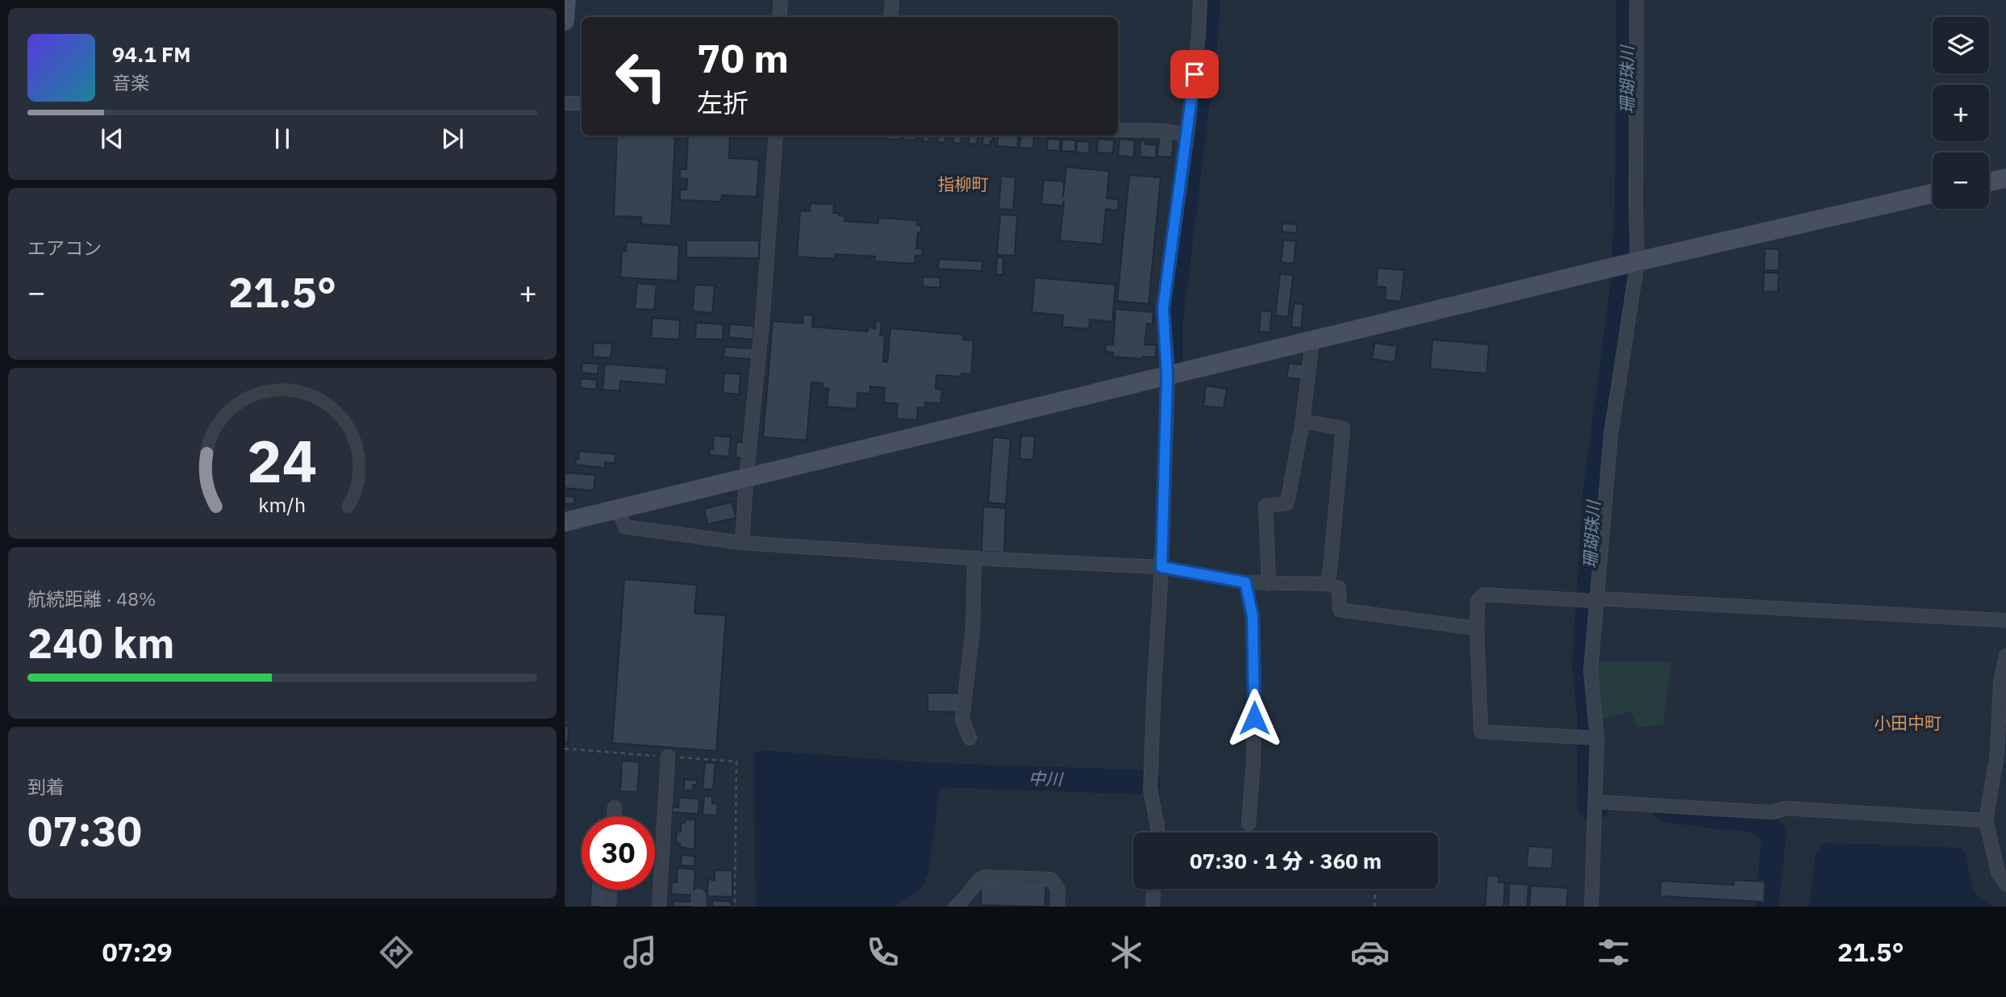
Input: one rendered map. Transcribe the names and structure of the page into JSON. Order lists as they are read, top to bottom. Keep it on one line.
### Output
{"districts":["指柳町","小田中町"],"water":["珊瑚珠川","中川"],"page":{"map_buttons":["+","−"],"turn":["70 m","左折"],"song":["94.1 FM","音楽"],"tile":["エアコン",["航続距離 · 48%","240 km"],["到着","07:30"]],"heat":["−","21.5°","+"],"limit":"30","trip":"07:30 · 1 分 · 360 m","tabs":["07:29","21.5°"],"gauge":["24","km/h"]}}
